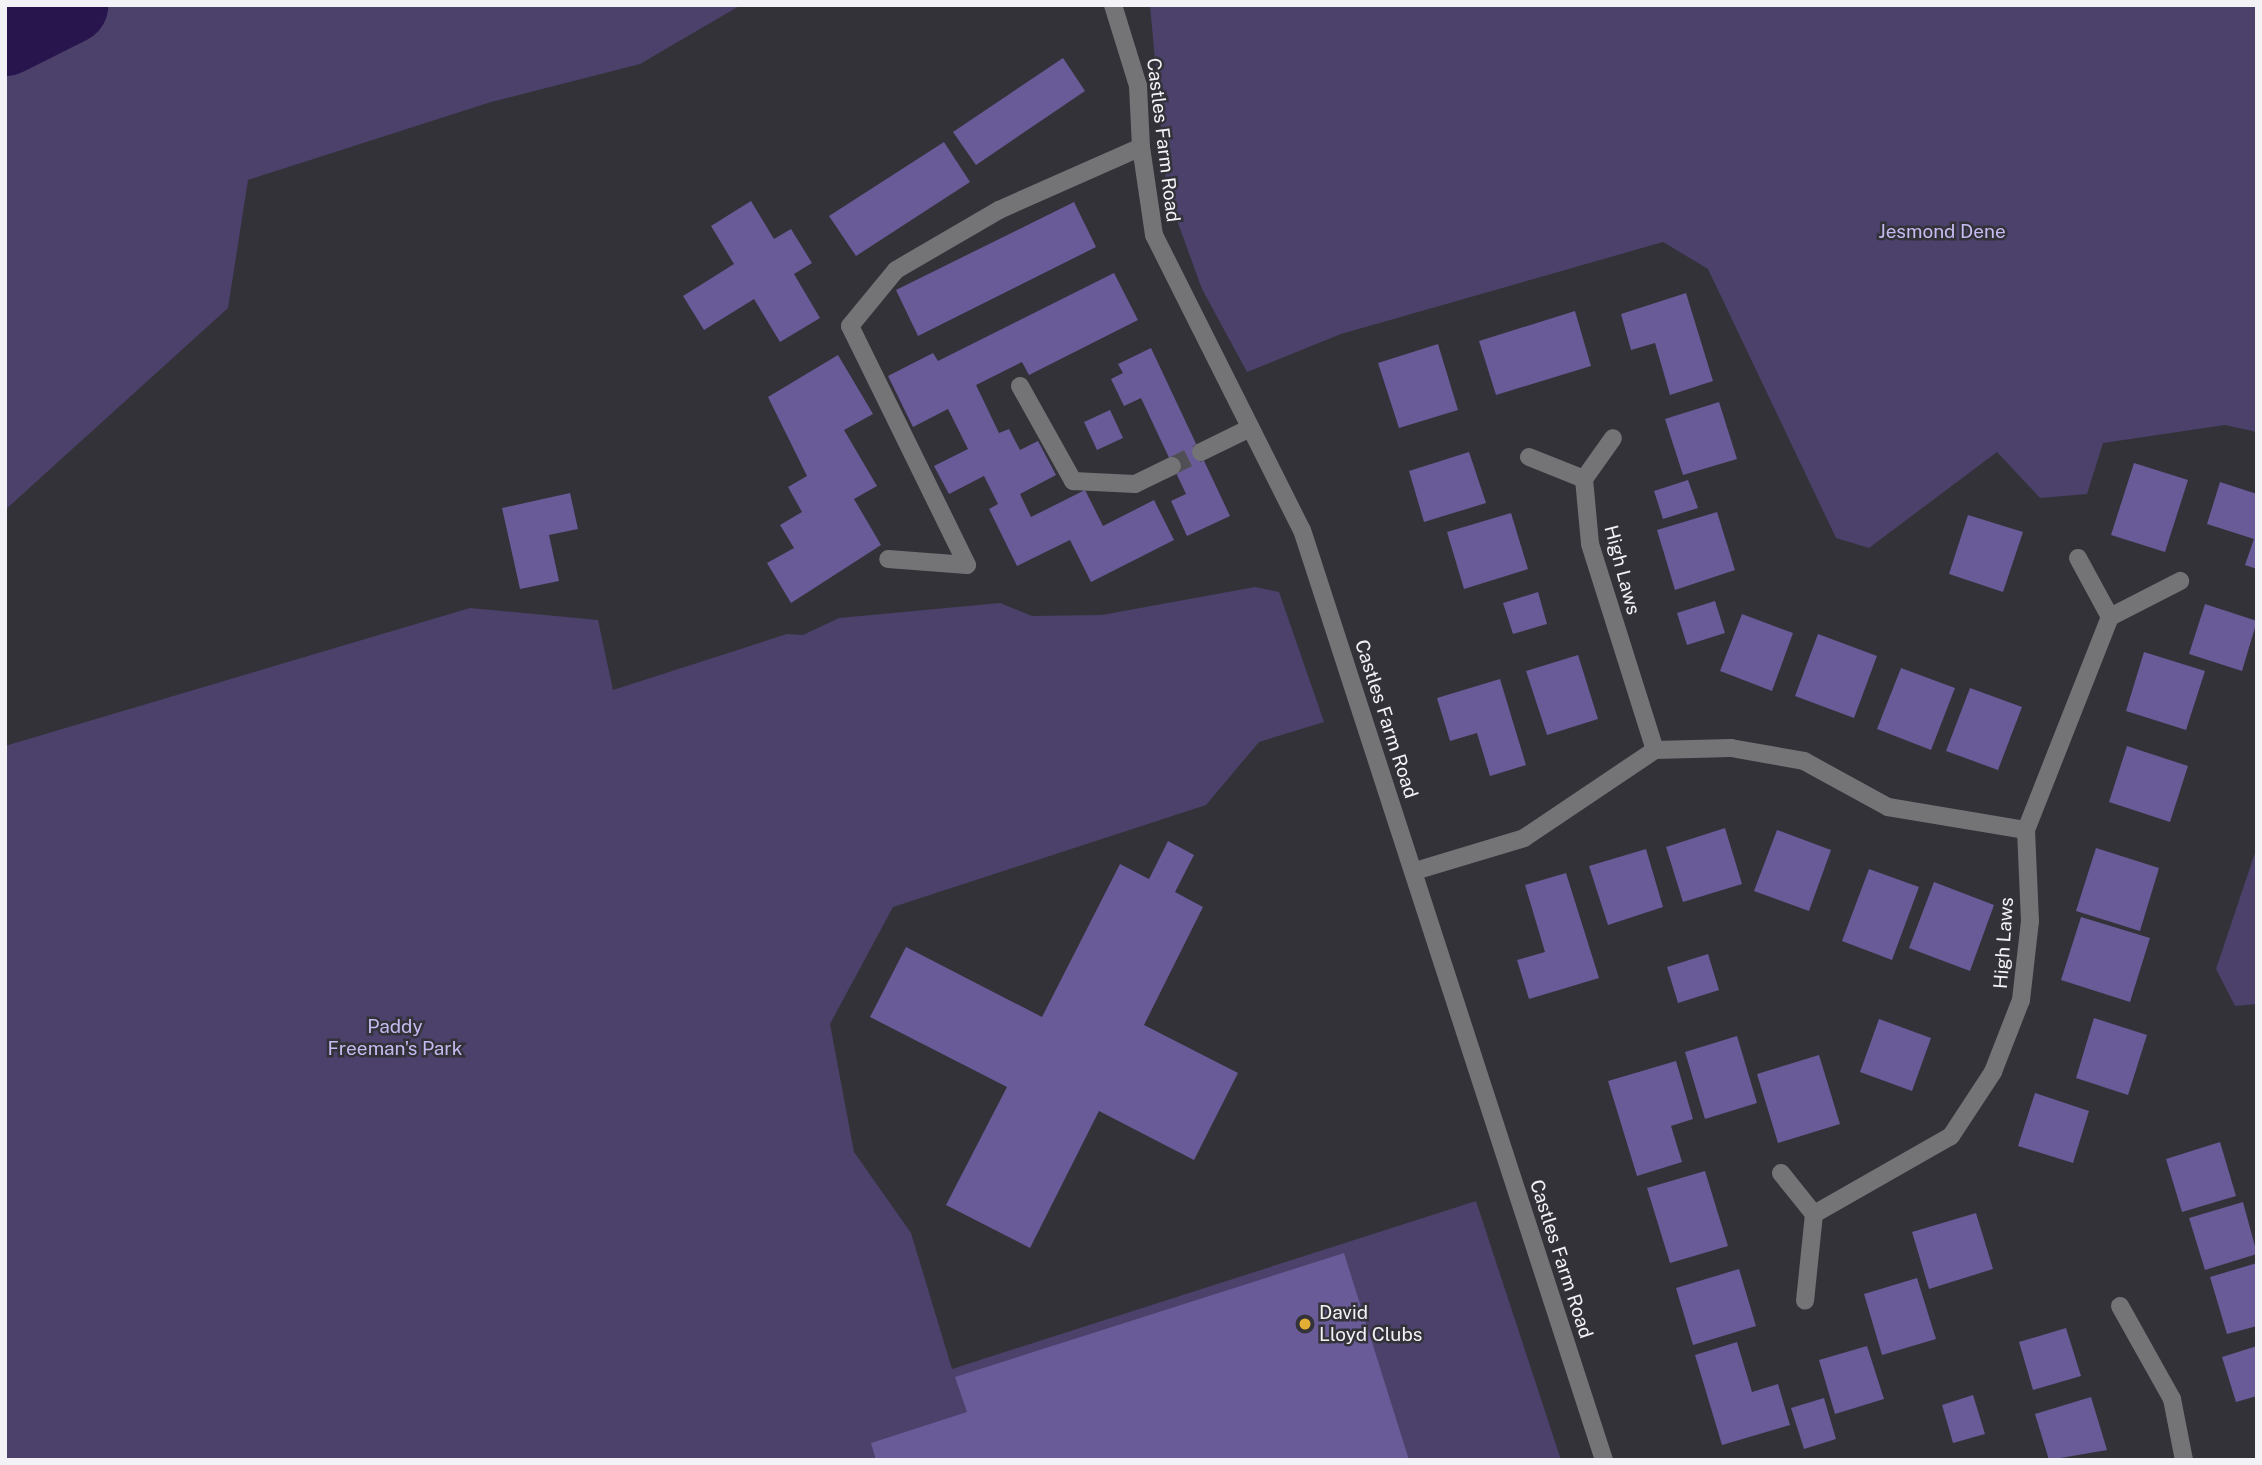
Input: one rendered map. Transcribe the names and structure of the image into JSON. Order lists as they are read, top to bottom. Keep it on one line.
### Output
{"streets":{"street":["Castles Farm Road","High Laws"]},"parks":["Jesmond Dene","Paddy Freeman's Park"],"places":["David Lloyd Clubs"]}
